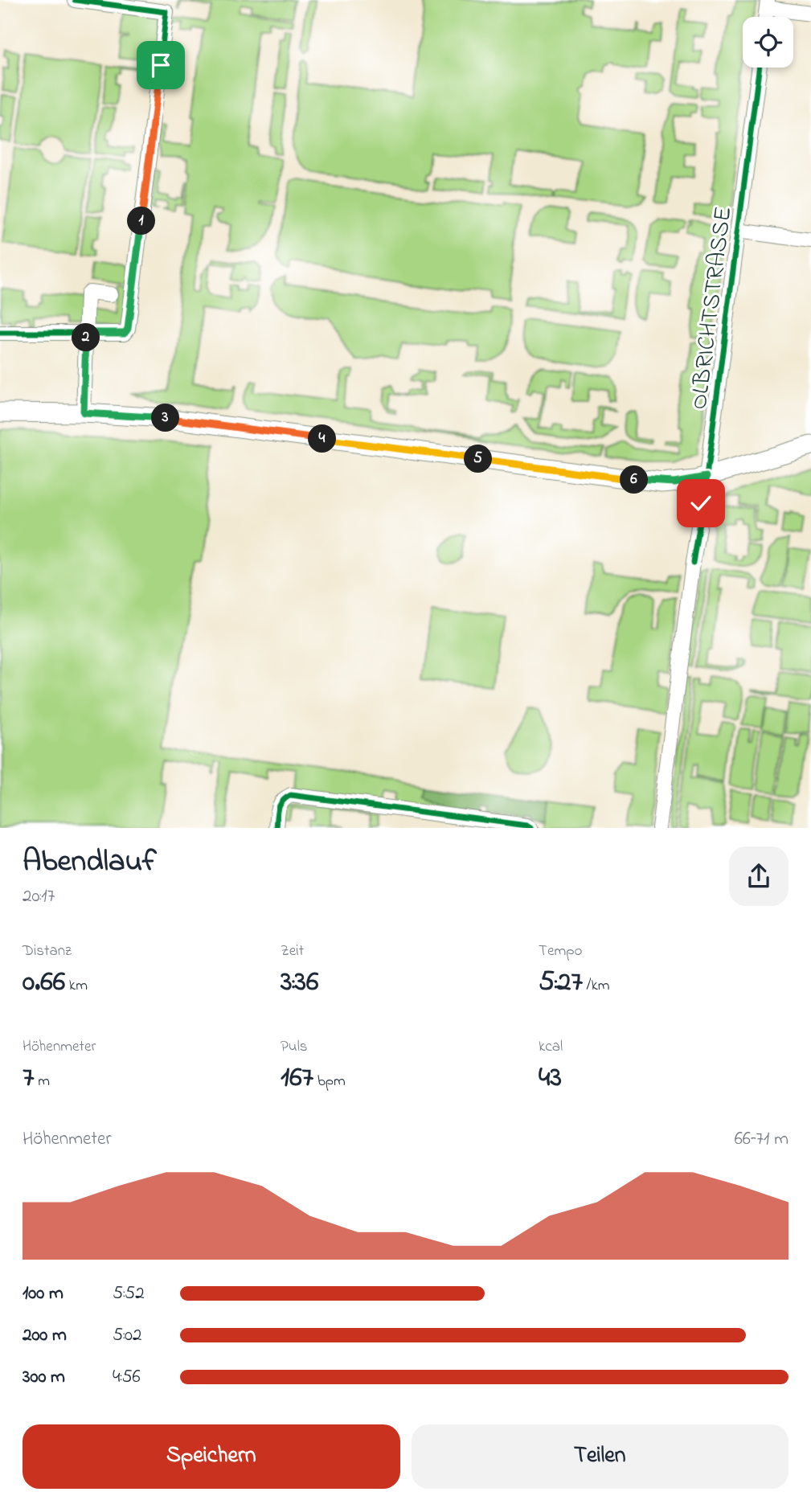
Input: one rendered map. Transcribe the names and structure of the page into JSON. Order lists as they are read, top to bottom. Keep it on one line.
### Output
{"streets":{"street":["OLBRICHTSTRASSE"]},"page":{"pins":["1","2","3","4","5","6"],"heading":["Abendlauf","20:17"],"stats":[["Distanz","0.66 km"],["Zeit","3:36"],["Tempo","5:27 /km"],["Höhenmeter","7 m"],["Puls","167 bpm"],["kcal","43"]],"chart":["Höhenmeter","66–71 m"],"list":[{"name":"100 m","note":"5:52"},{"name":"200 m","note":"5:02"},{"name":"300 m","note":"4:56"}],"buttons":["Speichern","Teilen"]}}
